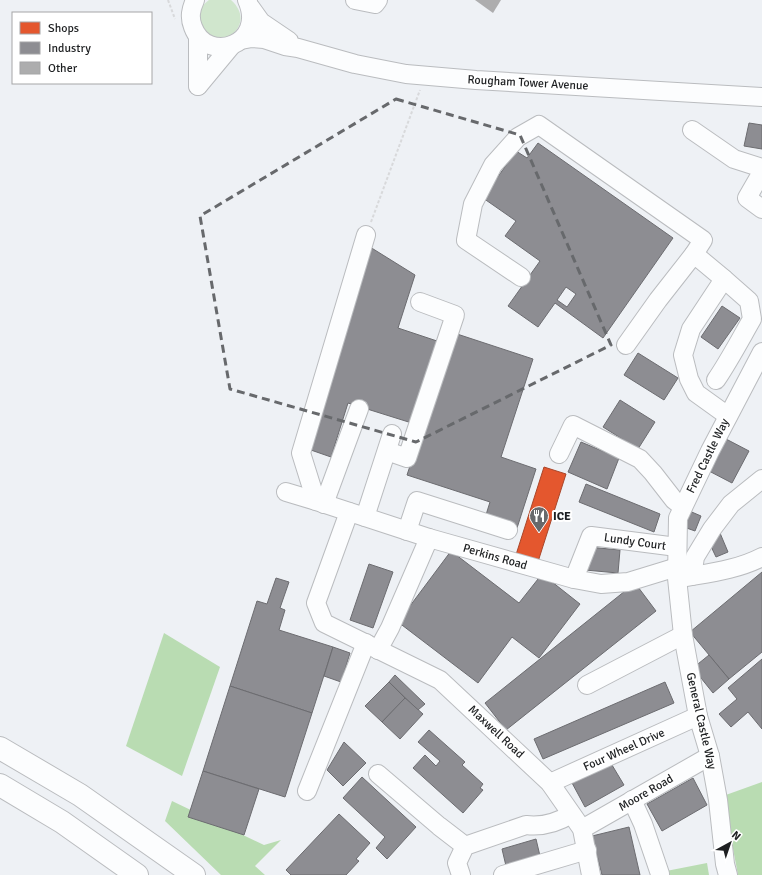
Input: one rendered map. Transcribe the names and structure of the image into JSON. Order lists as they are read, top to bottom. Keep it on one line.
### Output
{"streets":{"street":["Rougham Tower Avenue","Fred Castle Way","Lundy Court","Perkins Road","General Castle Way","Maxwell Road","Four Wheel Drive","Moore Road"]},"crossings":[["Fred Castle Way","Lundy Court"],["Fred Castle Way","Perkins Road"],["Fred Castle Way","General Castle Way"],["Lundy Court","Perkins Road"],["Perkins Road","General Castle Way"],["Perkins Road","Maxwell Road"],["General Castle Way","Four Wheel Drive"],["General Castle Way","Moore Road"],["Maxwell Road","Four Wheel Drive"],["Maxwell Road","Moore Road"]],"places":{"restaurant":["ICE"]},"legend":["Shops","Industry","Other"],"north":"top right"}
